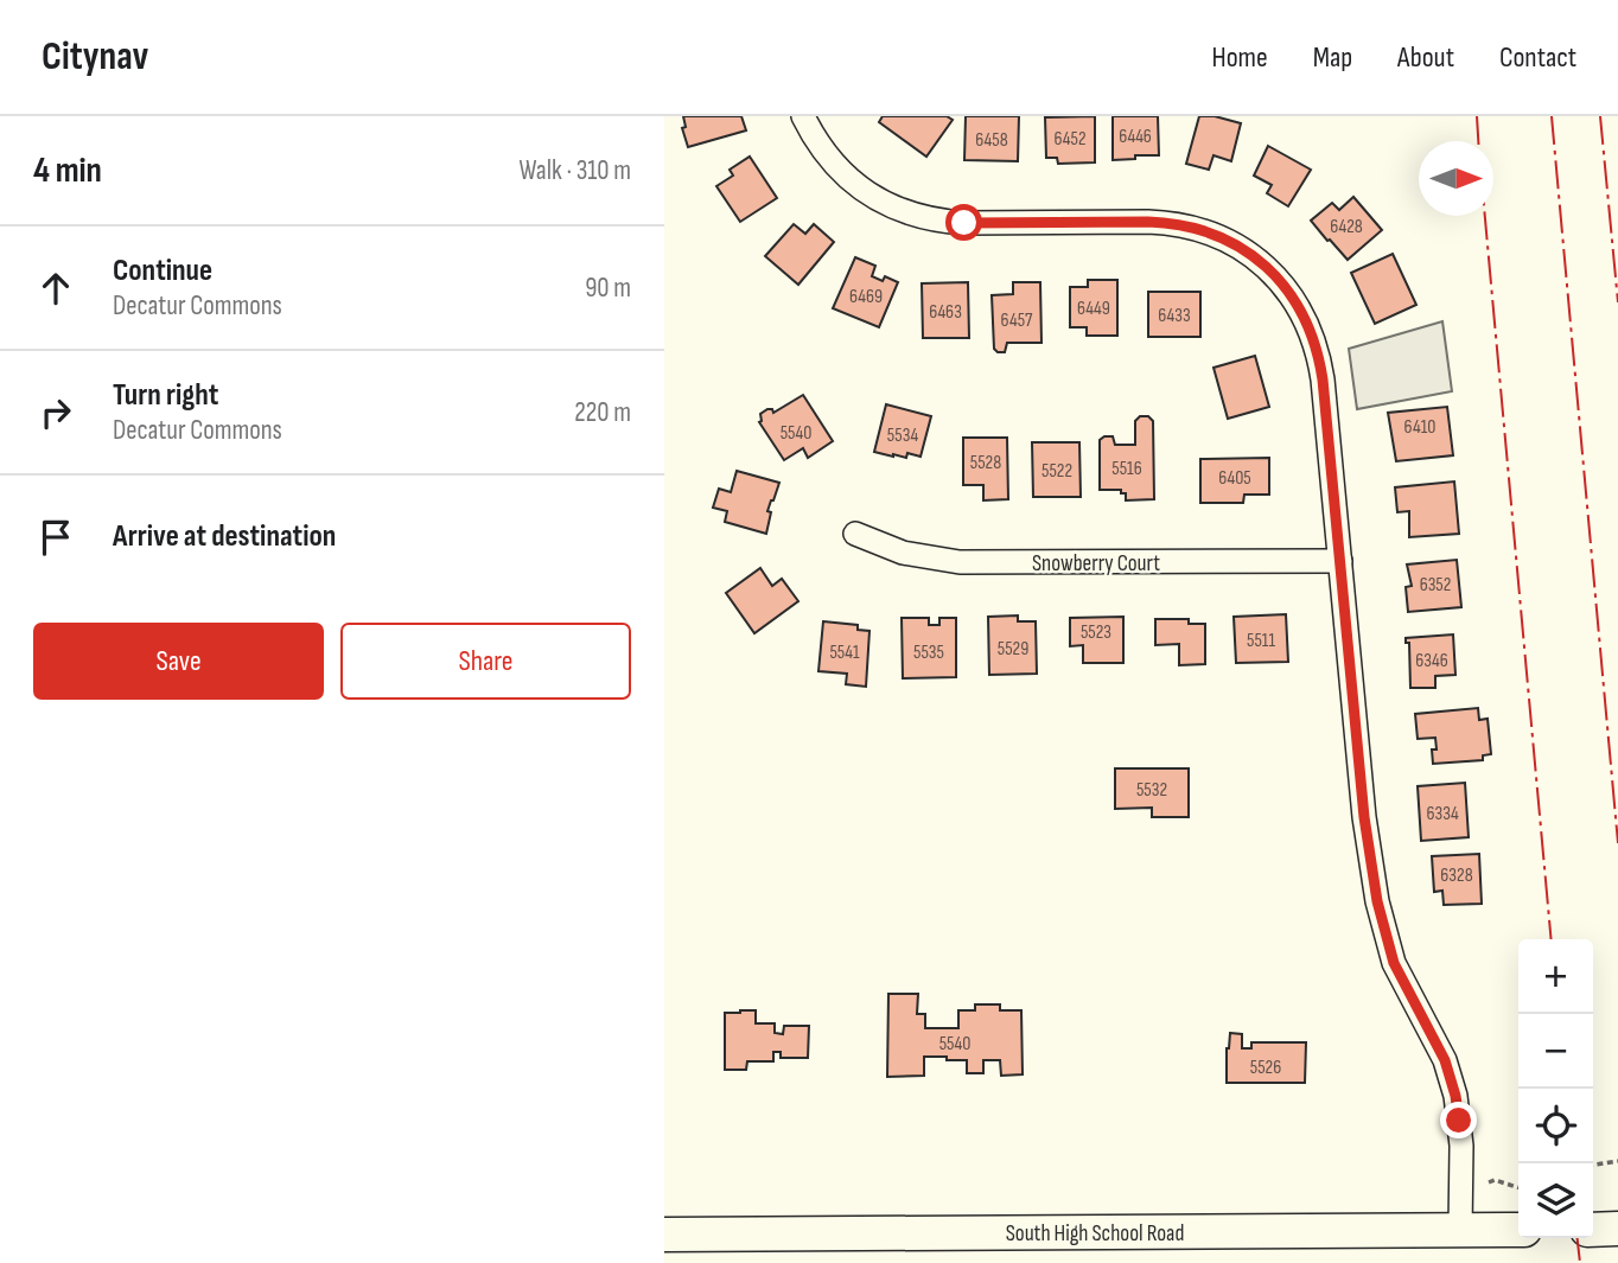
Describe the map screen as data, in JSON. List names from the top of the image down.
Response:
{
  "streets": {
    "main road": ["South High School Road"],
    "street": ["Snowberry Court"]
  },
  "house_numbers": [
    "6446",
    "6452",
    "6458",
    "6428",
    "6469",
    "6449",
    "6463",
    "6433",
    "6457",
    "6410",
    "5540",
    "5534",
    "5528",
    "5516",
    "5522",
    "6405",
    "6352",
    "5523",
    "5511",
    "5529",
    "5541",
    "5535",
    "6346",
    "5532",
    "6334",
    "6328",
    "5540",
    "5526"
  ],
  "north": "right",
  "page": {
    "header": "Citynav",
    "nav": [
      "Home",
      "Map",
      "About",
      "Contact"
    ],
    "heading": ["4 min", "Walk · 310 m"],
    "list": [
      ["Continue", "Decatur Commons", "90 m"],
      ["Turn right", "Decatur Commons", "220 m"],
      "Arrive at destination"
    ],
    "buttons": ["Save", "Share"],
    "map_buttons": ["+", "−"]
  }
}
